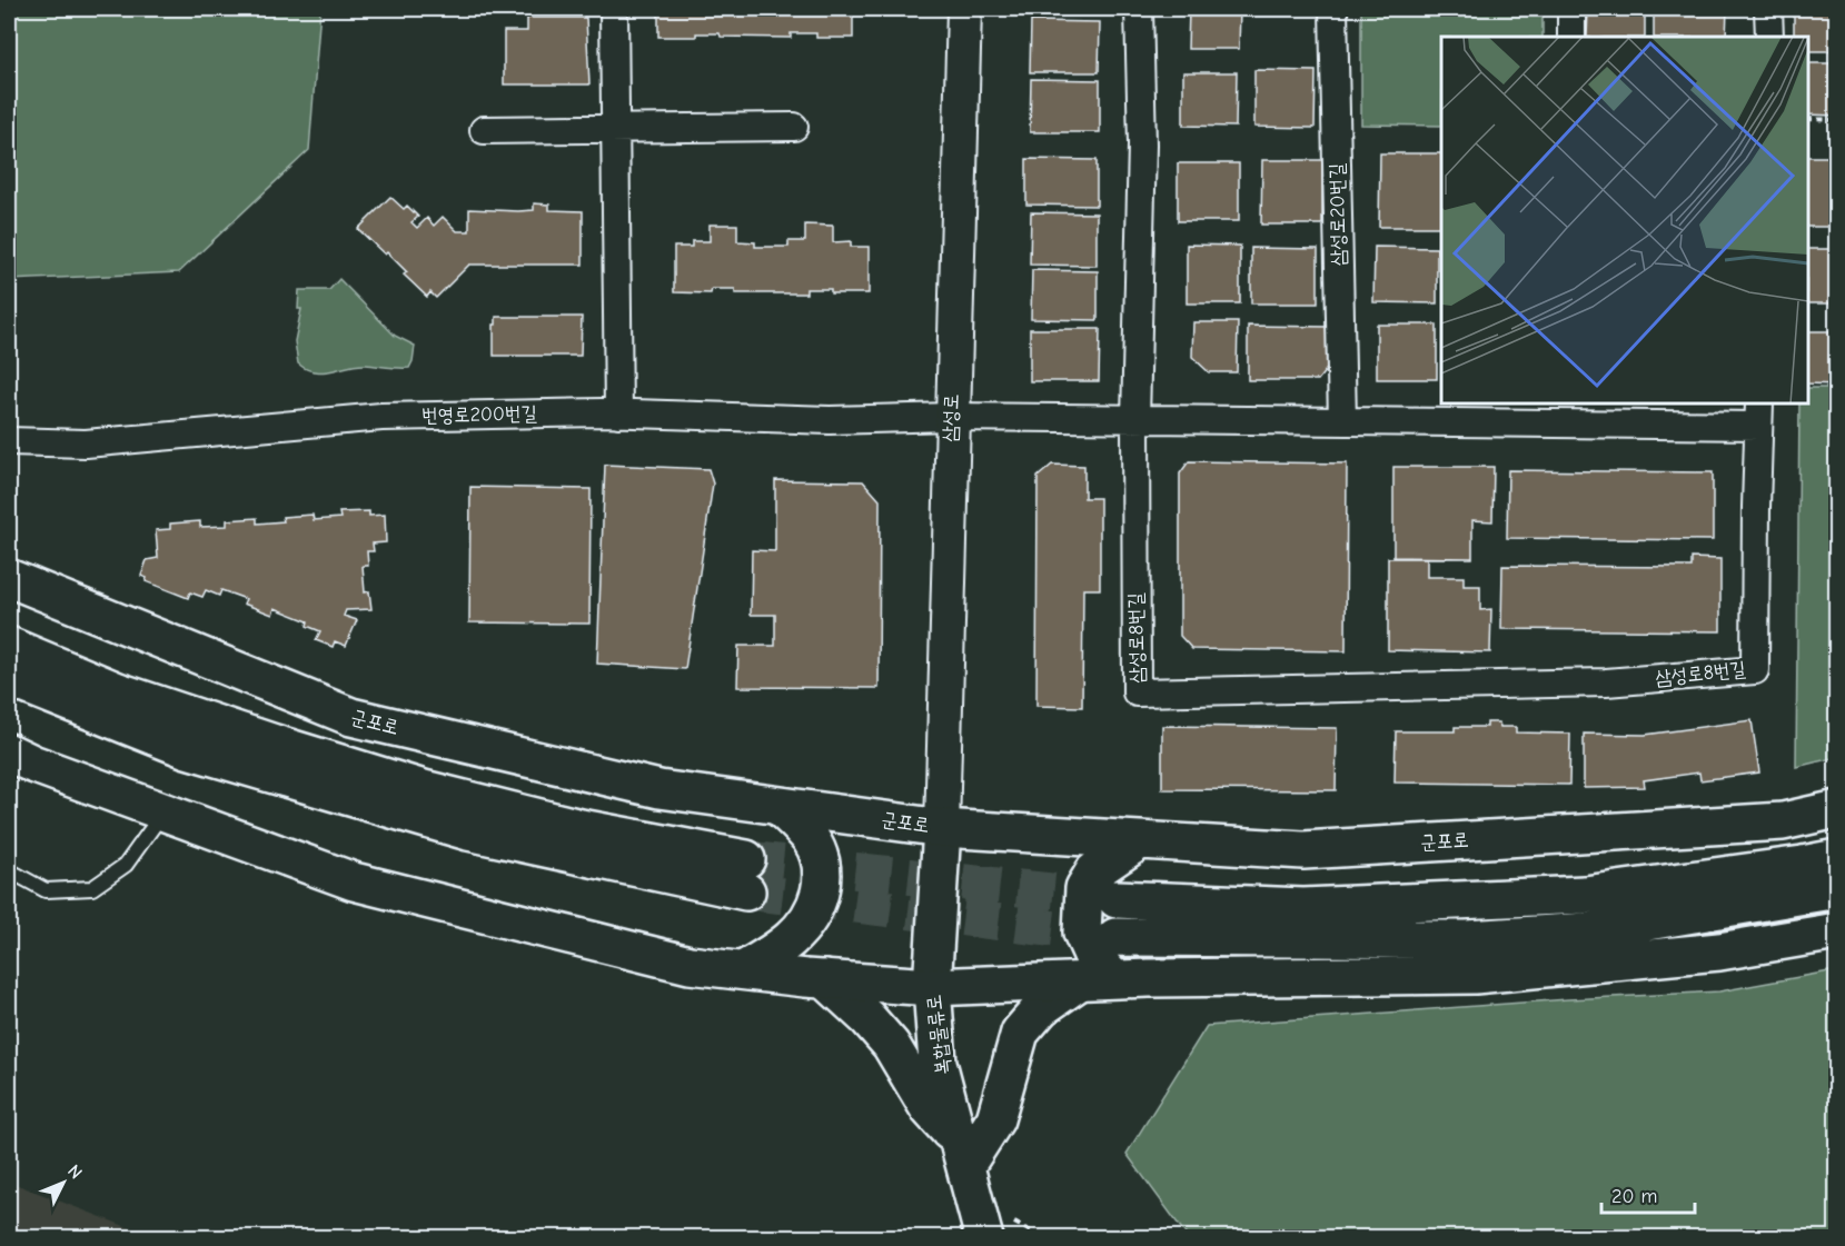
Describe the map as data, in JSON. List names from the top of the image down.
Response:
{
  "streets": {
    "main road": ["군포로", "복합물류로"],
    "street": [
      "삼성로20번길",
      "번영로200번길",
      "삼성로",
      "삼성로8번길"
    ]
  },
  "crossings": [
    ["삼성로20번길", "삼성로8번길"],
    ["번영로200번길", "삼성로"],
    ["번영로200번길", "삼성로8번길"],
    ["삼성로", "삼성로8번길"],
    ["삼성로", "군포로"],
    ["삼성로", "복합물류로"],
    ["군포로", "복합물류로"]
  ],
  "scale_bar": "20 m",
  "north": "top right"
}
